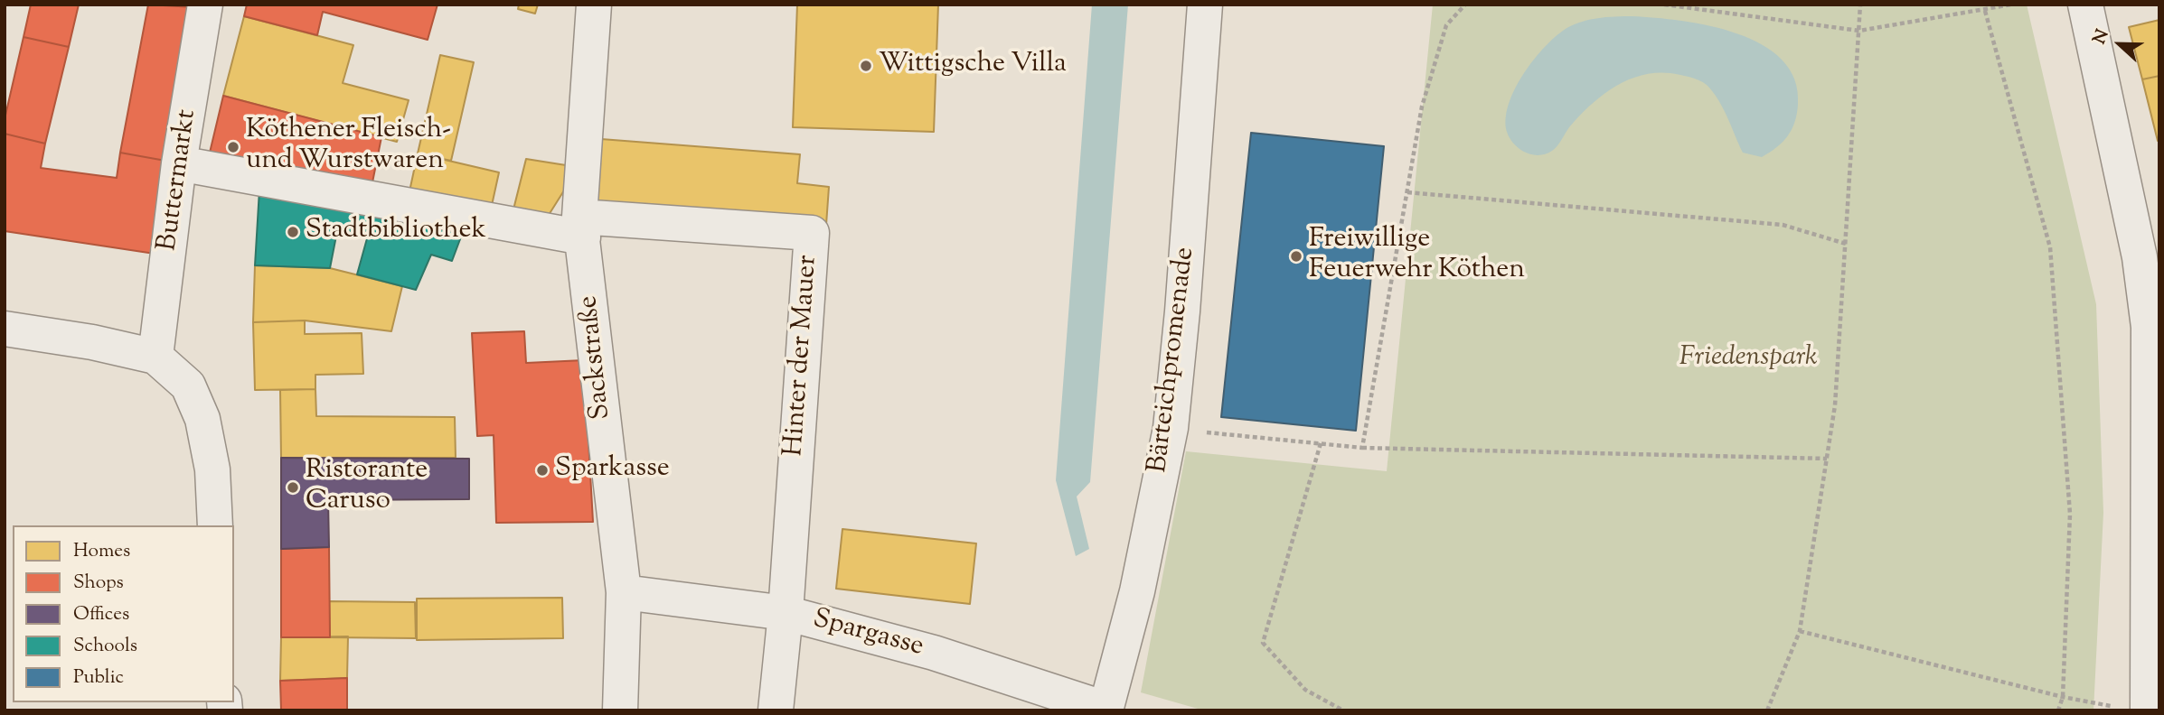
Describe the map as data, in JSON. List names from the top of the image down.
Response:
{
  "streets": {
    "street": [
      "Buttermarkt",
      "Hinter der Mauer",
      "Sackstraße",
      "Bärteichpromenade",
      "Spargasse"
    ]
  },
  "crossings": [
    ["Hinter der Mauer", "Sackstraße"],
    ["Hinter der Mauer", "Spargasse"],
    ["Sackstraße", "Spargasse"],
    ["Bärteichpromenade", "Spargasse"]
  ],
  "parks": ["Friedenspark"],
  "places": [
    "Wittigsche Villa",
    "Köthener Fleisch- und Wurstwaren",
    "Stadtbibliothek",
    "Freiwillige Feuerwehr Köthen",
    "Sparkasse",
    "Ristorante Caruso"
  ],
  "legend": [
    "Homes",
    "Shops",
    "Offices",
    "Schools",
    "Public"
  ],
  "north": "left"
}
